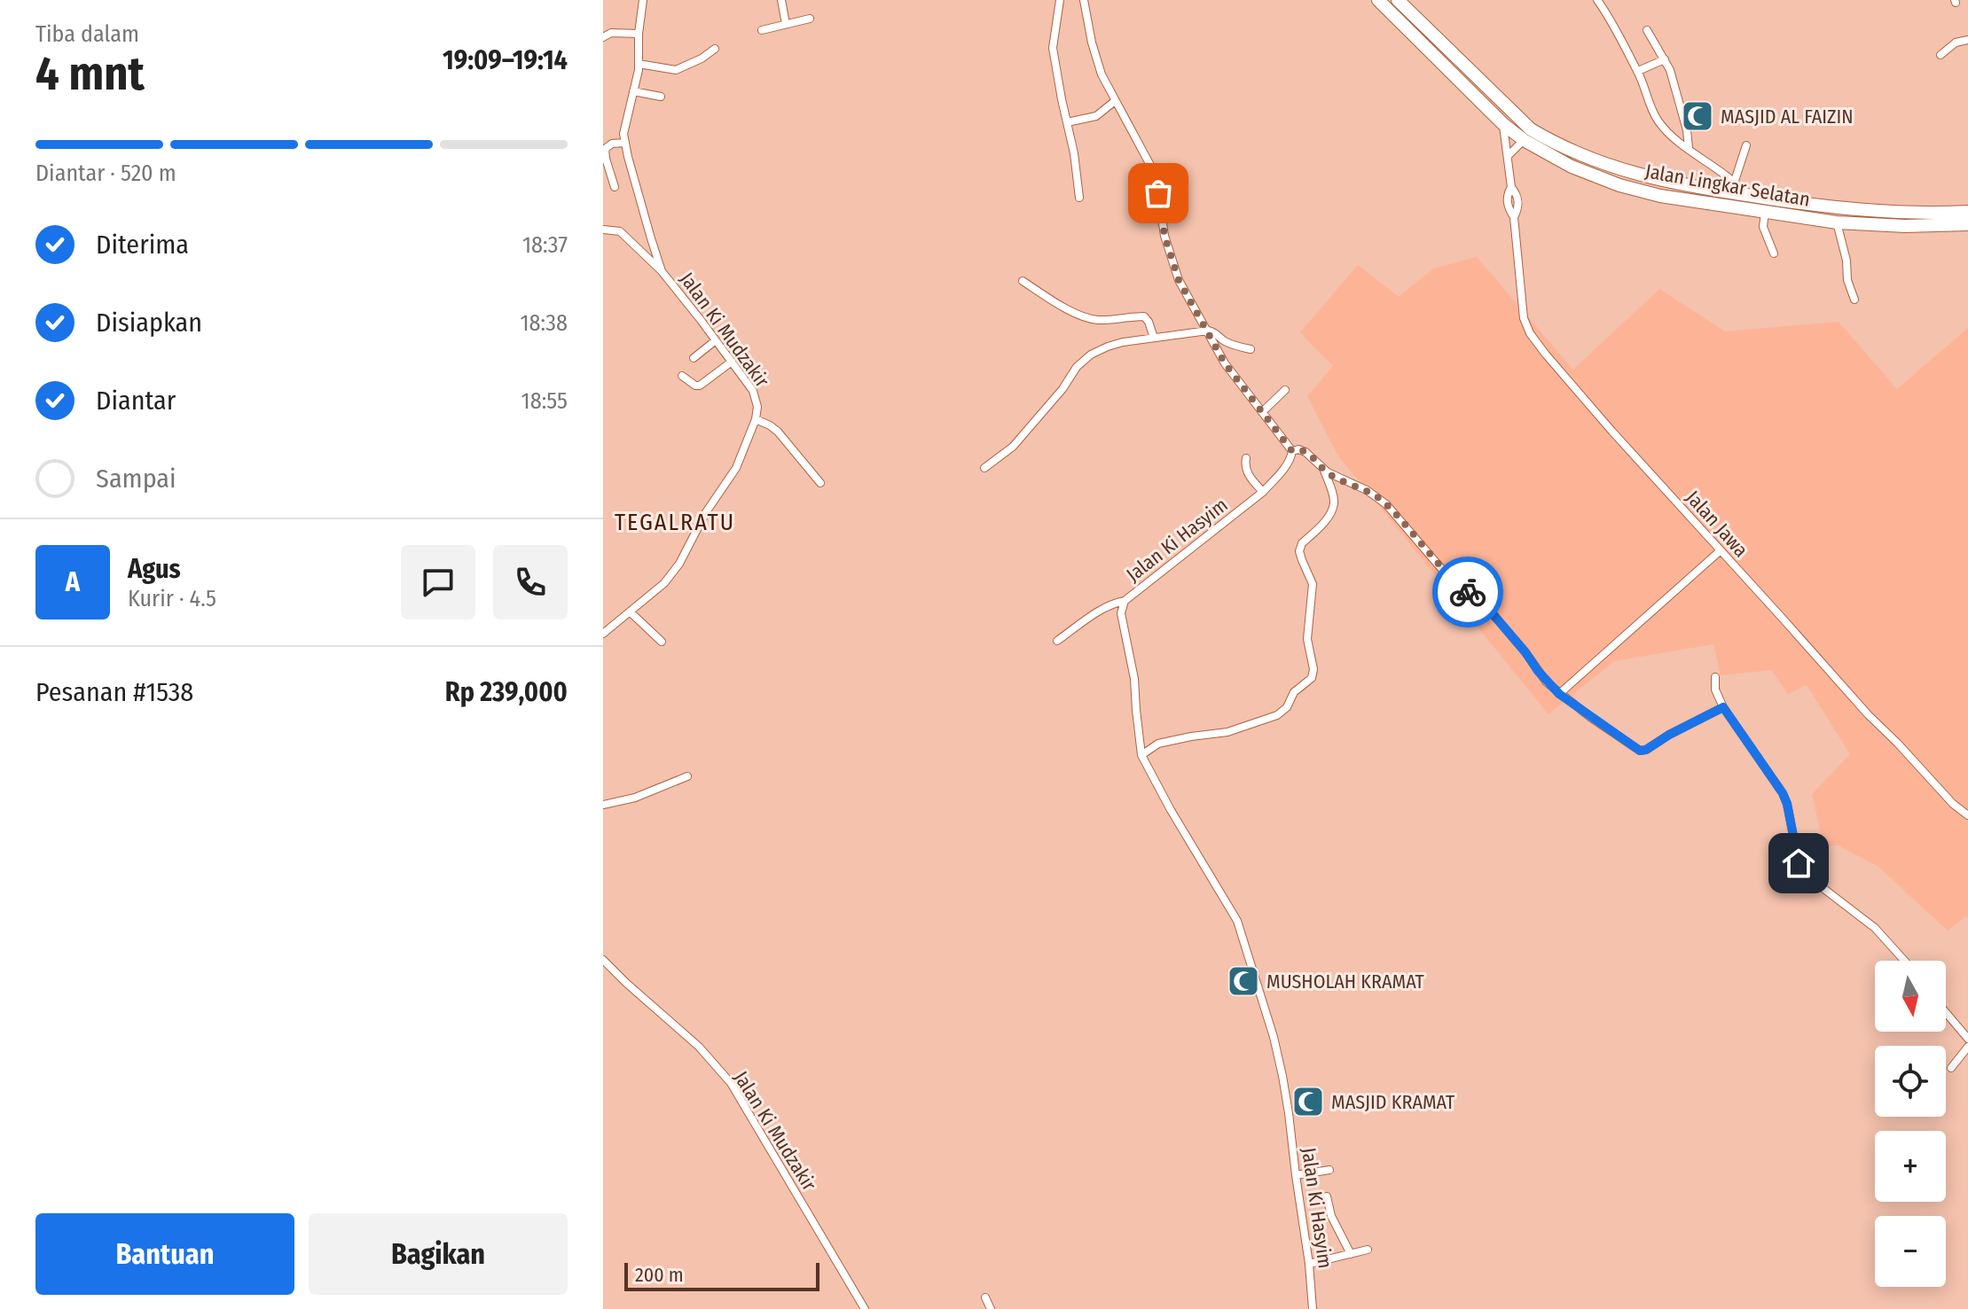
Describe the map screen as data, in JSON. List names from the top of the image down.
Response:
{
  "streets": {
    "highway": ["Jalan Lingkar Selatan"],
    "street": ["Jalan Ki Mudzakir", "Jalan Jawa", "Jalan Ki Hasyim"]
  },
  "crossings": [
    ["Jalan Lingkar Selatan", "Jalan Jawa"]
  ],
  "districts": ["TEGALRATU"],
  "places": {
    "mosque": ["MASJID AL FAIZIN", "MUSHOLAH KRAMAT", "MASJID KRAMAT"]
  },
  "scale_bar": "200 m",
  "north": "bottom",
  "page": {
    "heading": ["4 mnt", "Tiba dalam", "19:09–19:14"],
    "panel": [
      "Agus",
      "Kurir · 4.5",
      "Pesanan #1538",
      "Rp 239,000"
    ],
    "bar": "Diantar · 520 m",
    "list": [
      ["Diterima", "18:37"],
      ["Disiapkan", "18:38"],
      ["Diantar", "18:55"],
      "Sampai"
    ],
    "round": "A",
    "map_buttons": ["+", "−"],
    "buttons": ["Bantuan", "Bagikan"],
    "scale": "200 m"
  }
}
